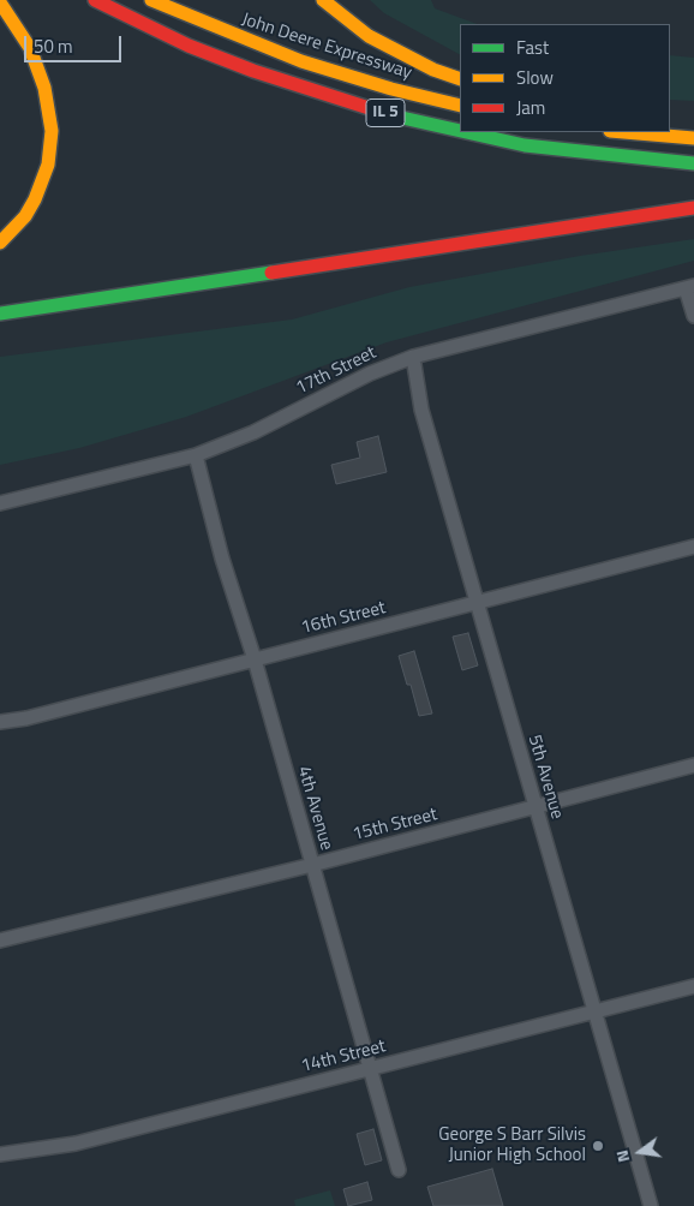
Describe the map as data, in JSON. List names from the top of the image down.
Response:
{
  "streets": {
    "highway": ["John Deere Expressway", "IL 5"],
    "street": [
      "17th Street",
      "16th Street",
      "5th Avenue",
      "4th Avenue",
      "15th Street",
      "14th Street"
    ]
  },
  "crossings": [
    ["17th Street", "5th Avenue"],
    ["17th Street", "4th Avenue"],
    ["16th Street", "5th Avenue"],
    ["16th Street", "4th Avenue"],
    ["5th Avenue", "15th Street"],
    ["5th Avenue", "14th Street"],
    ["4th Avenue", "15th Street"],
    ["4th Avenue", "14th Street"]
  ],
  "places": ["George S Barr Silvis Junior High School"],
  "legend": ["Fast", "Slow", "Jam"],
  "scale_bar": "50 m",
  "north": "left"
}
